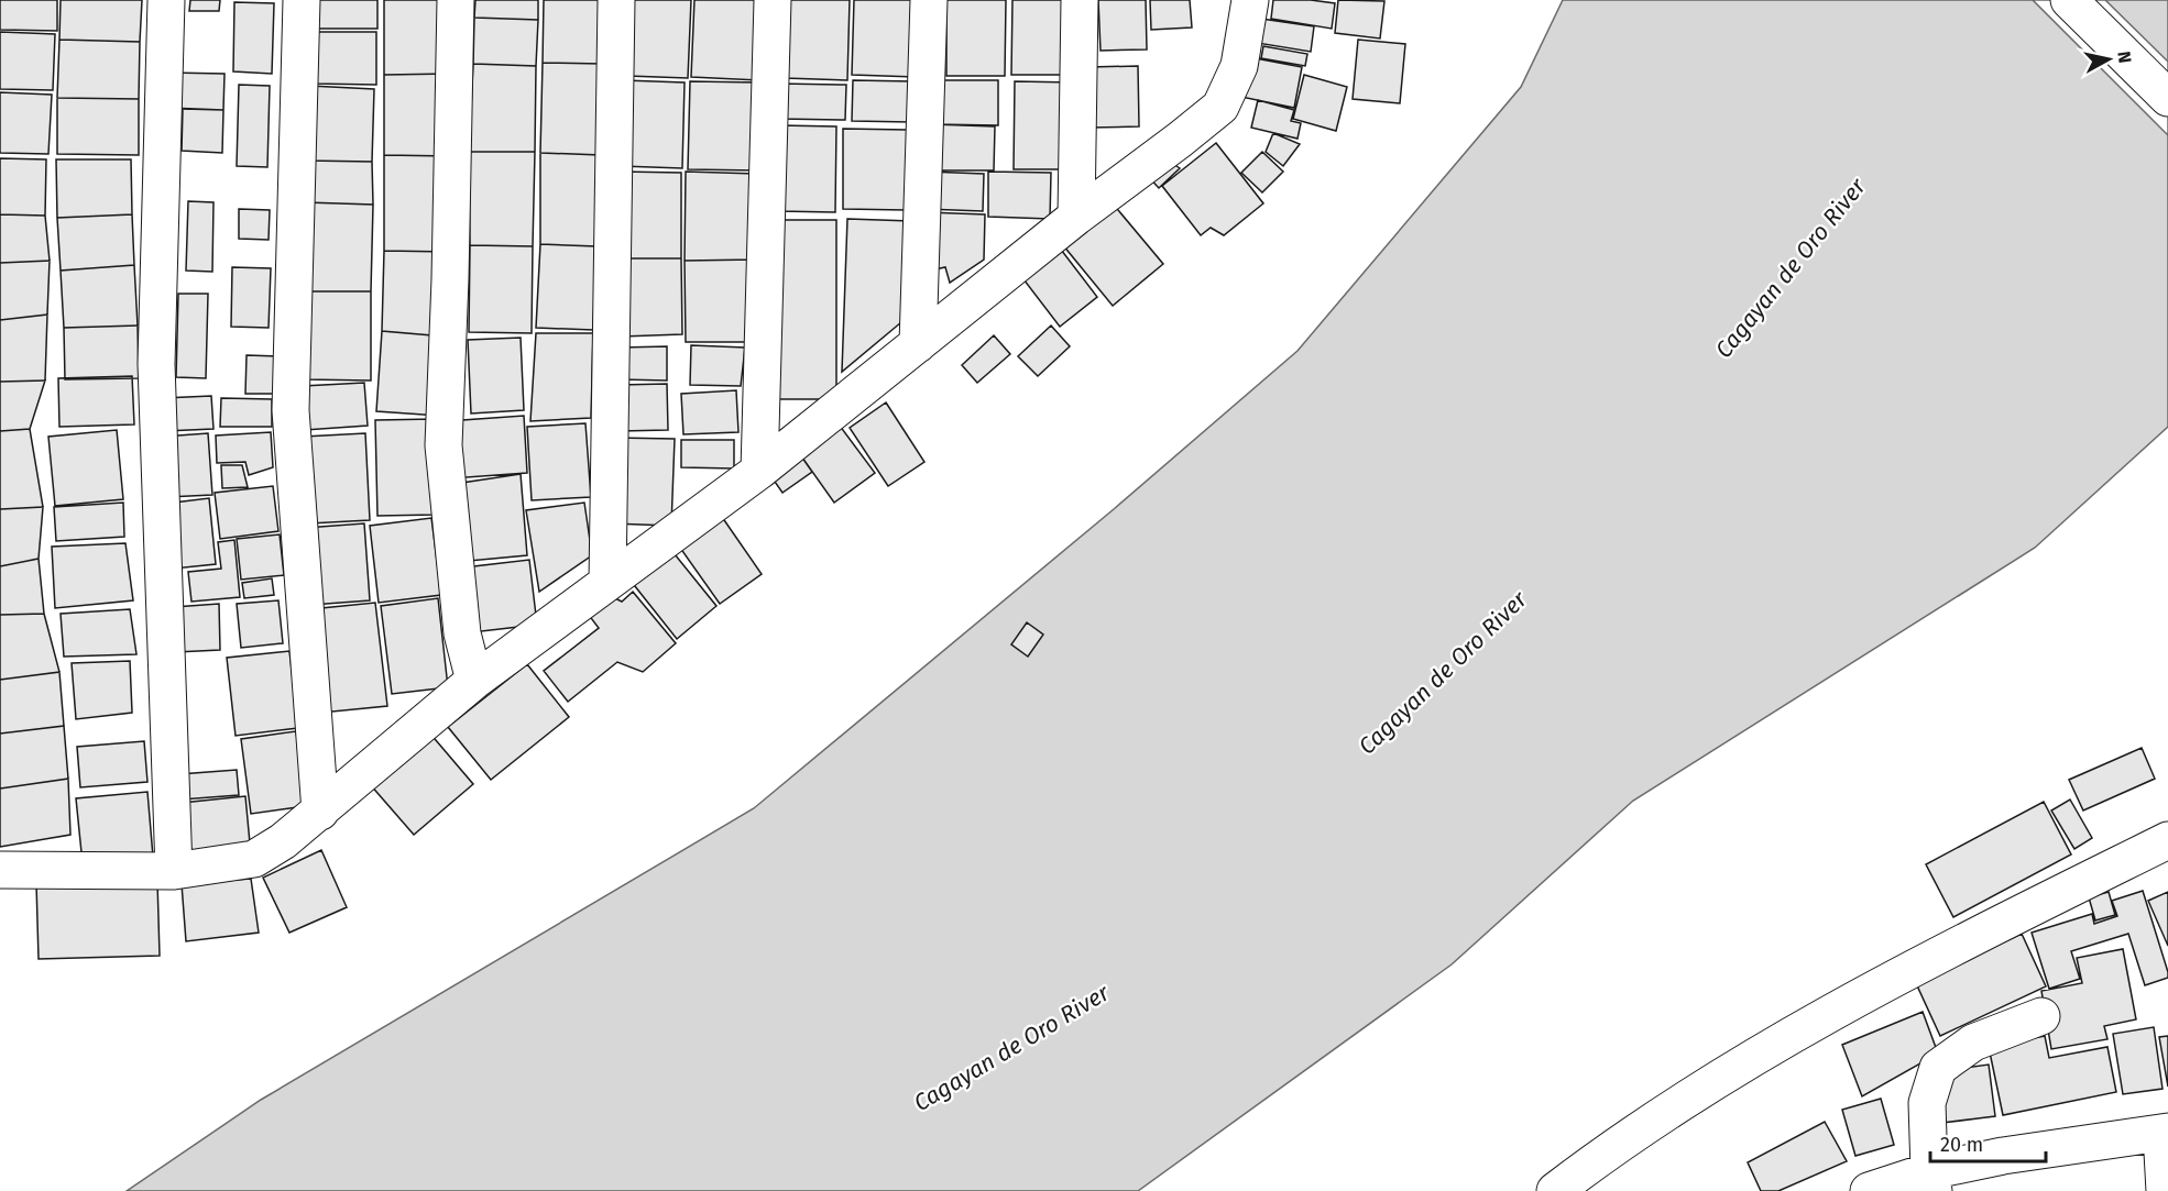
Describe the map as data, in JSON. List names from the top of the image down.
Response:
{
  "water": ["Cagayan de Oro River"],
  "scale_bar": "20 m",
  "north": "right"
}
